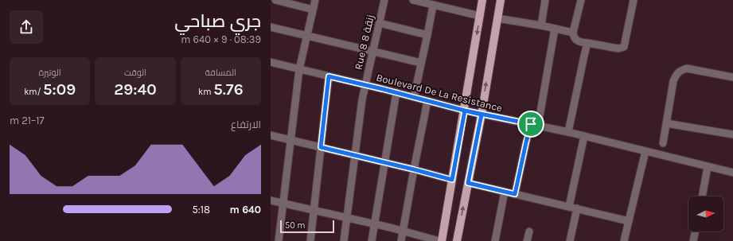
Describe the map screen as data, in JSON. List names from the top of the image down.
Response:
{
  "streets": {
    "street": ["Rue 8 8 زنقة", "Boulevard De La Resistance"]
  },
  "crossings": [
    ["Rue 8 8 زنقة", "Boulevard De La Resistance"]
  ],
  "scale_bar": "50 m",
  "north": "right",
  "page": {
    "heading": ["جري صباحي", "08:39 · 9 × 640 m"],
    "stats": [
      ["المسافة", "5.76 km"],
      ["الوقت", "29:40"],
      ["الوتيرة", "5:09 /km"]
    ],
    "chart": ["الارتفاع", "17–21 m"],
    "list": [
      {
        "name": "640 m",
        "note": "5:18"
      }
    ],
    "scale": "50 m"
  }
}
